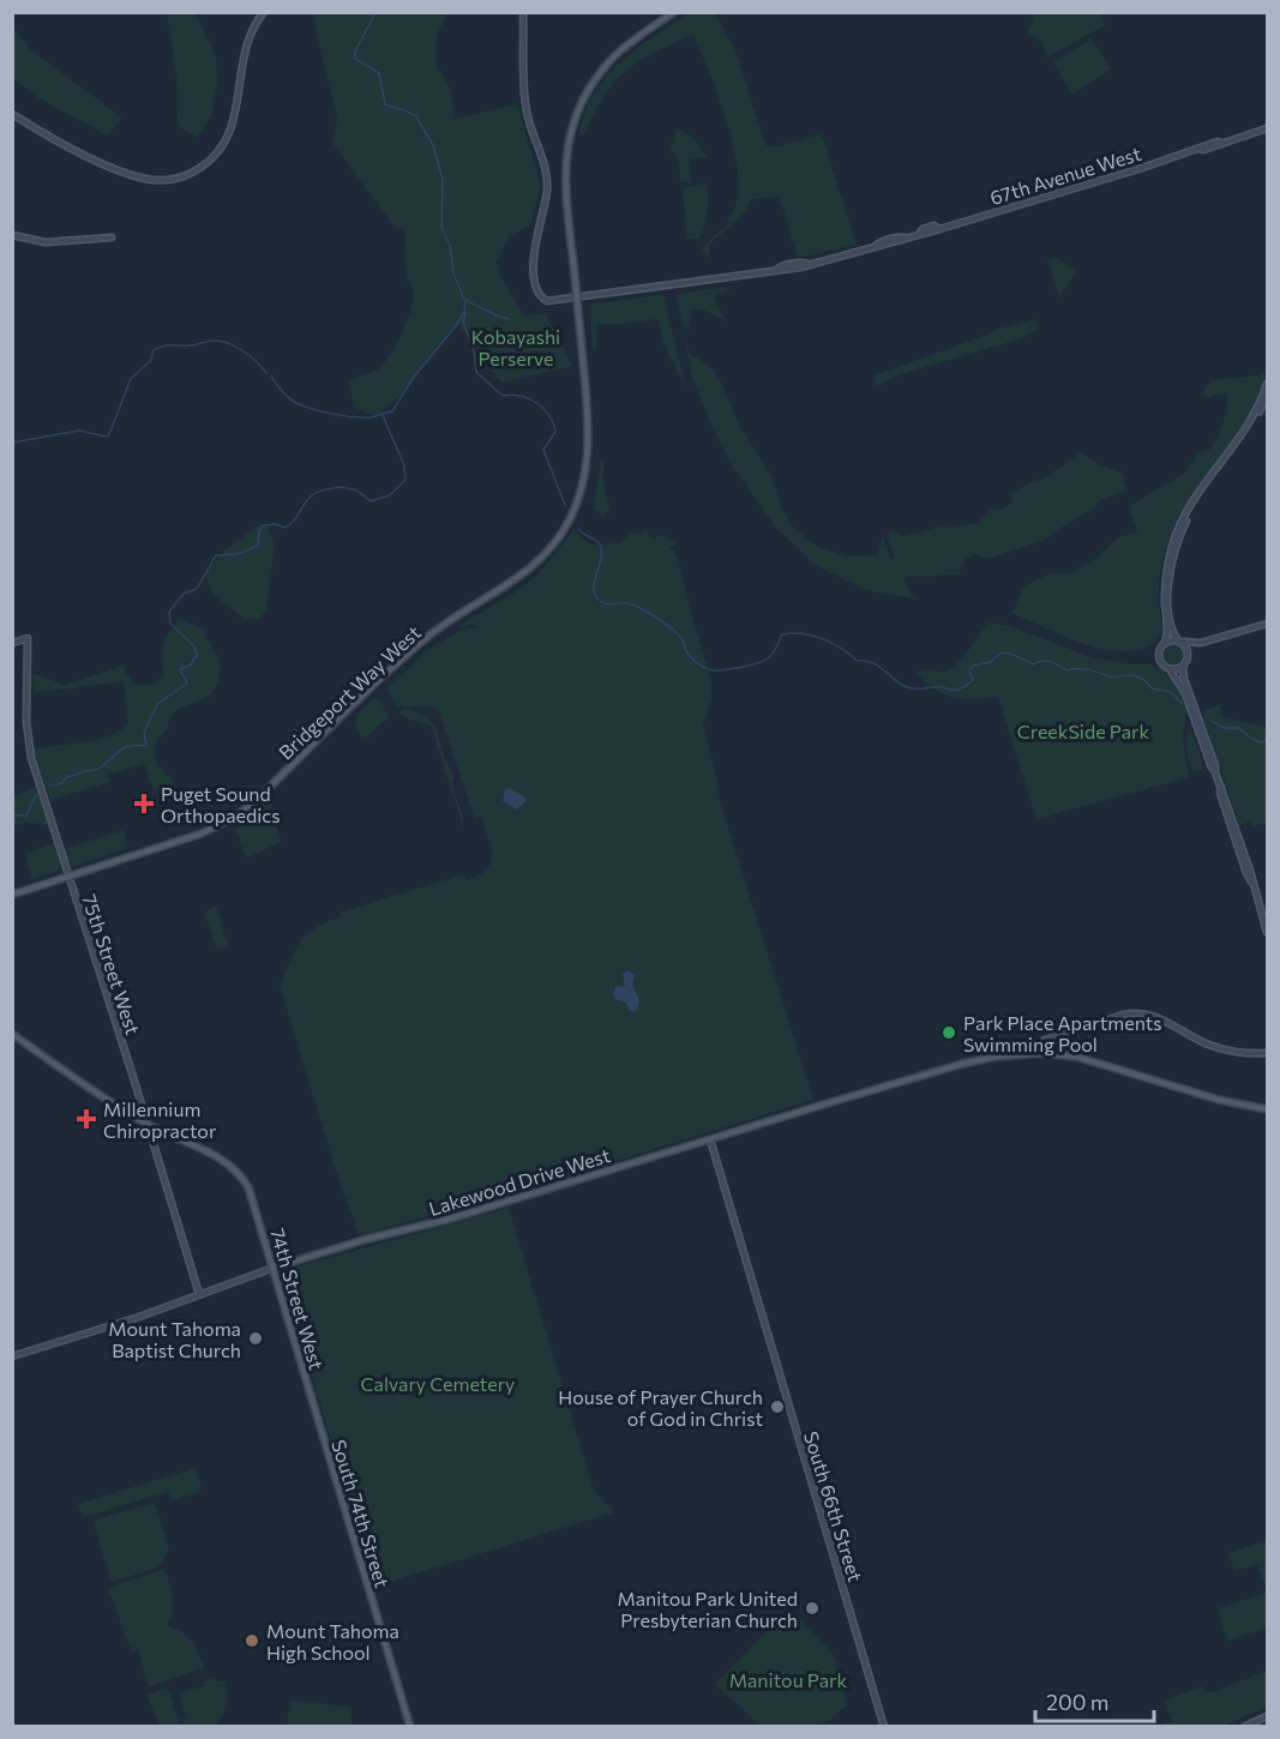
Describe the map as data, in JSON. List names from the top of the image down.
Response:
{
  "streets": {
    "main road": [
      "Bridgeport Way West",
      "Lakewood Drive West",
      "74th Street West",
      "South 74th Street"
    ],
    "street": ["67th Avenue West", "75th Street West", "South 66th Street"]
  },
  "crossings": [
    ["67th Avenue West", "Bridgeport Way West"],
    ["Bridgeport Way West", "75th Street West"],
    ["75th Street West", "Lakewood Drive West"],
    ["75th Street West", "74th Street West"],
    ["Lakewood Drive West", "74th Street West"],
    ["Lakewood Drive West", "South 66th Street"],
    ["74th Street West", "South 74th Street"]
  ],
  "parks": [
    "Kobayashi Perserve",
    "CreekSide Park",
    "Calvary Cemetery",
    "Manitou Park"
  ],
  "places": {
    "health": ["Puget Sound Orthopaedics", "Millennium Chiropractor"],
    "other": [
      "Park Place Apartments Swimming Pool",
      "Mount Tahoma Baptist Church",
      "House of Prayer Church of God in Christ",
      "Manitou Park United Presbyterian Church",
      "Mount Tahoma High School"
    ]
  },
  "scale_bar": "200 m"
}
